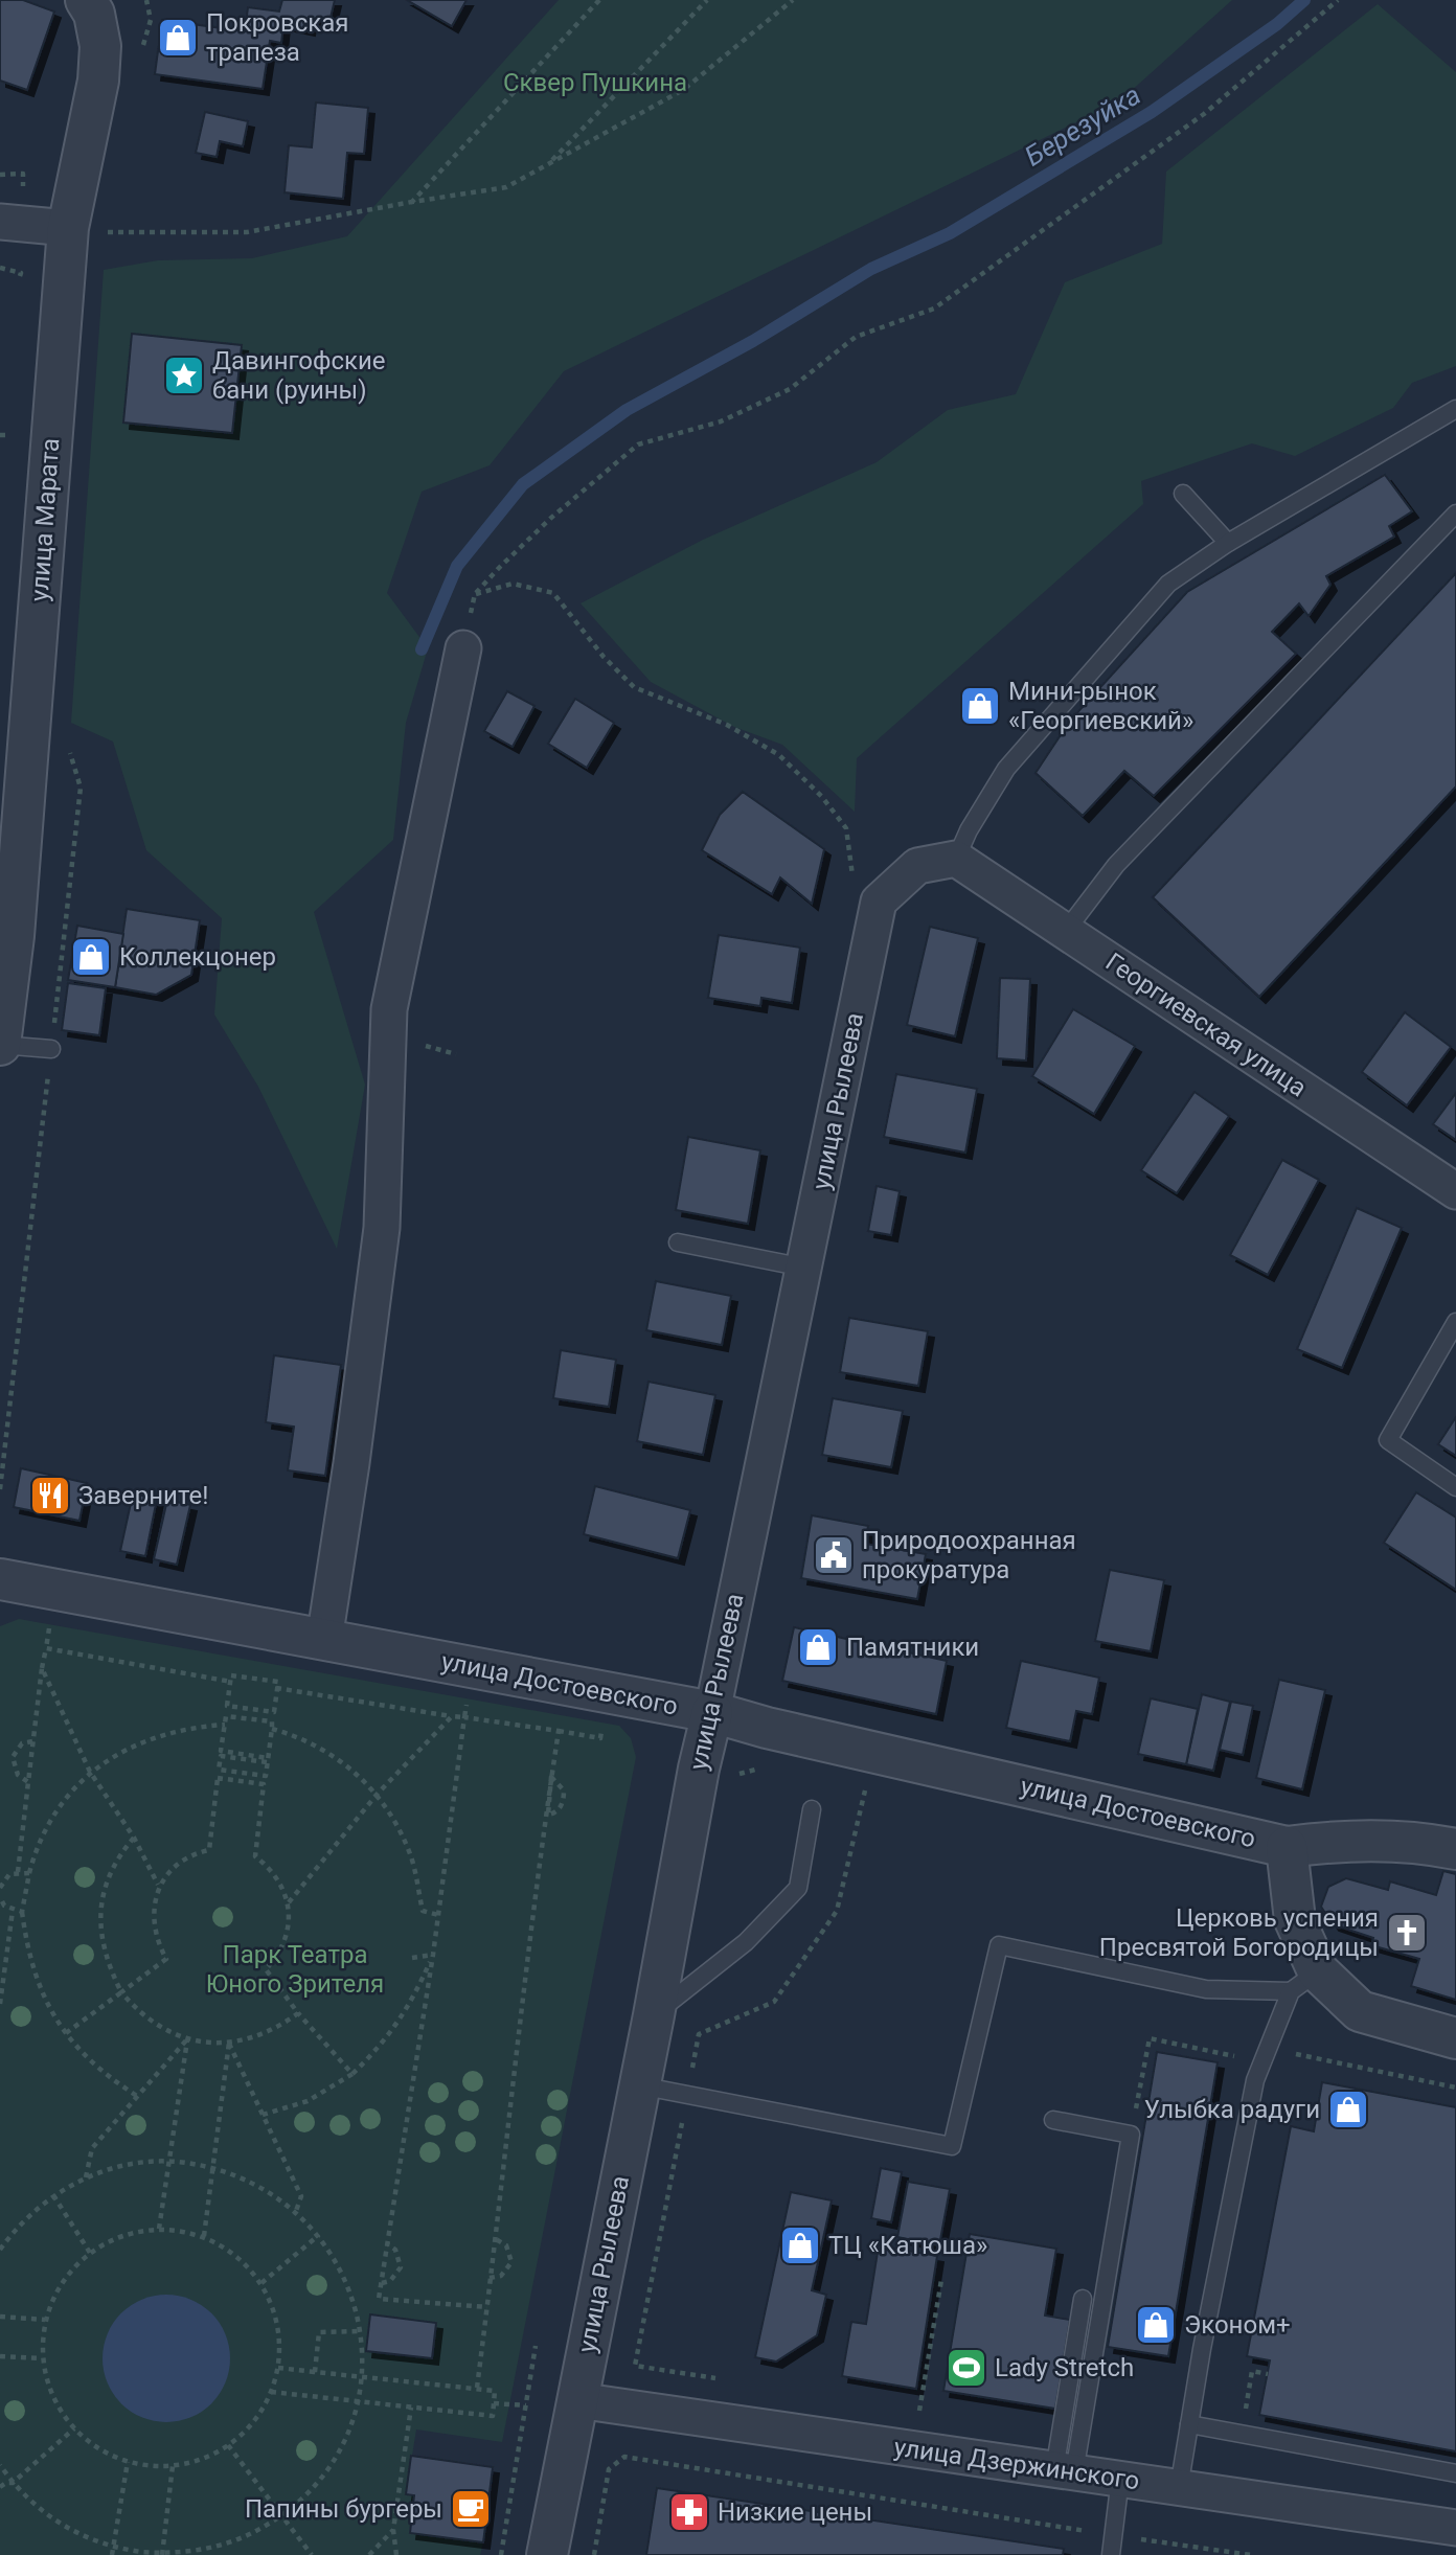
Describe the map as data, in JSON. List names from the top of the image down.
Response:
{
  "streets": {
    "street": [
      "улица Марата",
      "Георгиевская улица",
      "улица Рылеева",
      "улица Достоевского",
      "улица Дзержинского"
    ]
  },
  "crossings": [
    ["Георгиевская улица", "улица Рылеева"],
    ["улица Рылеева", "улица Достоевского"],
    ["улица Рылеева", "улица Дзержинского"]
  ],
  "water": ["Березуйка"],
  "parks": ["Сквер Пушкина", "Парк Театра Юного Зрителя"],
  "places": {
    "shop": [
      "Покровская трапеза",
      "Мини-рынок «Георгиевский»",
      "Коллекцонер",
      "Памятники",
      "Улыбка радуги",
      "ТЦ «Катюша»",
      "Эконом+"
    ],
    "place": ["Давингофские бани (руины)"],
    "restaurant": ["Заверните!"],
    "public building": ["Природоохранная прокуратура"],
    "church": ["Церковь успения Пресвятой Богородицы"],
    "sports": ["Lady Stretch"],
    "cafe": ["Папины бургеры"],
    "pharmacy": ["Низкие цены"]
  }
}
